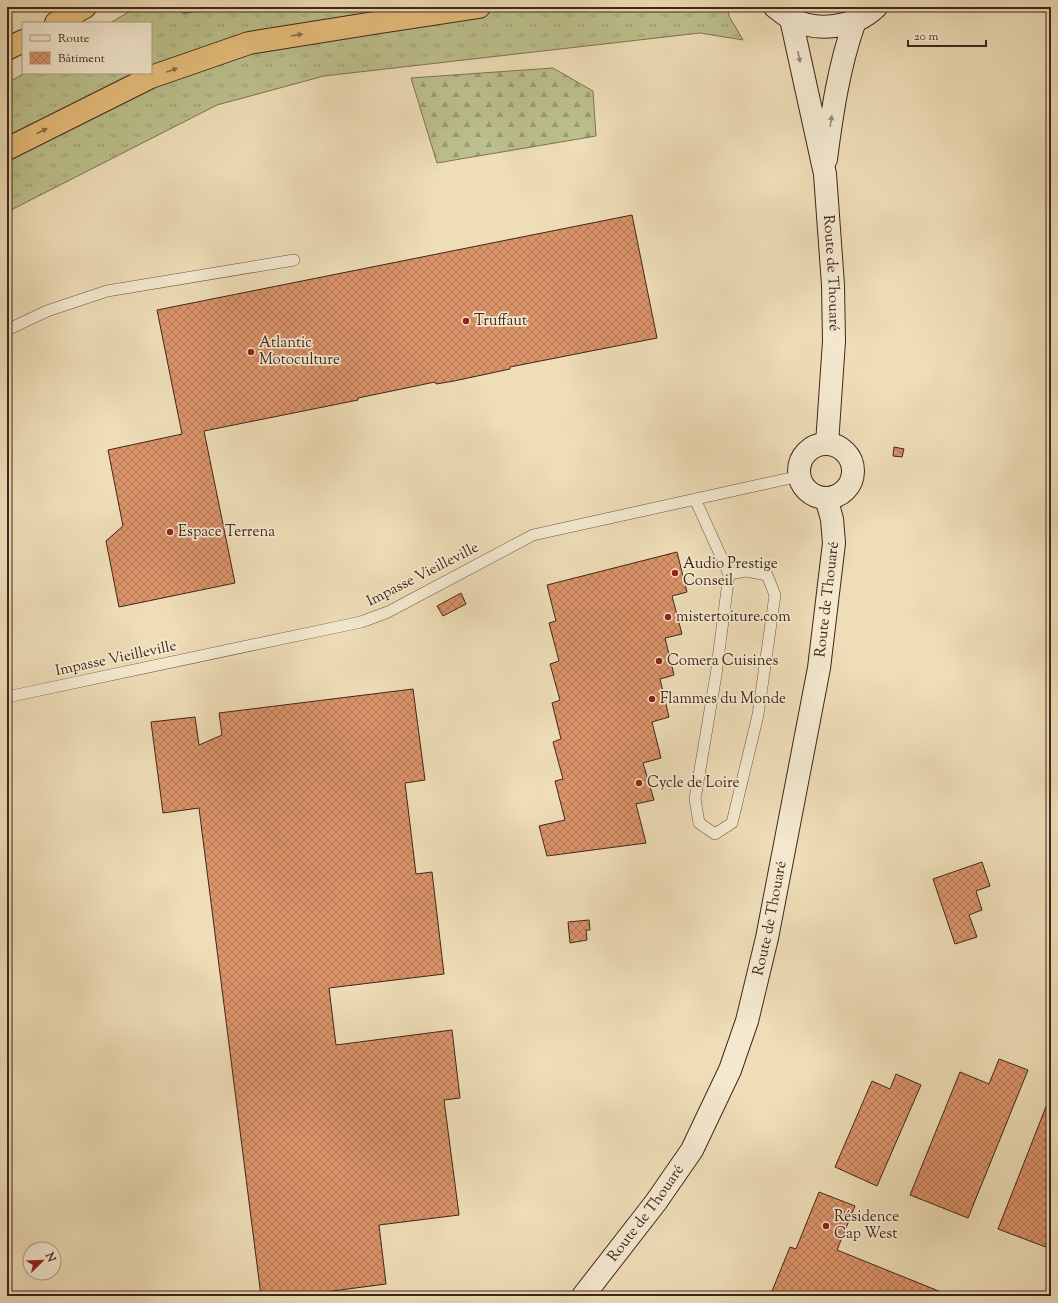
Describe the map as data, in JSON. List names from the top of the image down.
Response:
{
  "streets": {
    "main road": ["Route de Thouaré"],
    "lane": ["Impasse Vieilleville"]
  },
  "crossings": [
    ["Route de Thouaré", "Impasse Vieilleville"]
  ],
  "places": [
    "Truffaut",
    "Atlantic Motoculture",
    "Espace Terrena",
    "Audio Prestige Conseil",
    "mistertoiture.com",
    "Comera Cuisines",
    "Flammes du Monde",
    "Cycle de Loire",
    "Résidence Cap West"
  ],
  "legend": ["Route", "Bâtiment"],
  "scale_bar": "20 m",
  "north": "top right"
}
